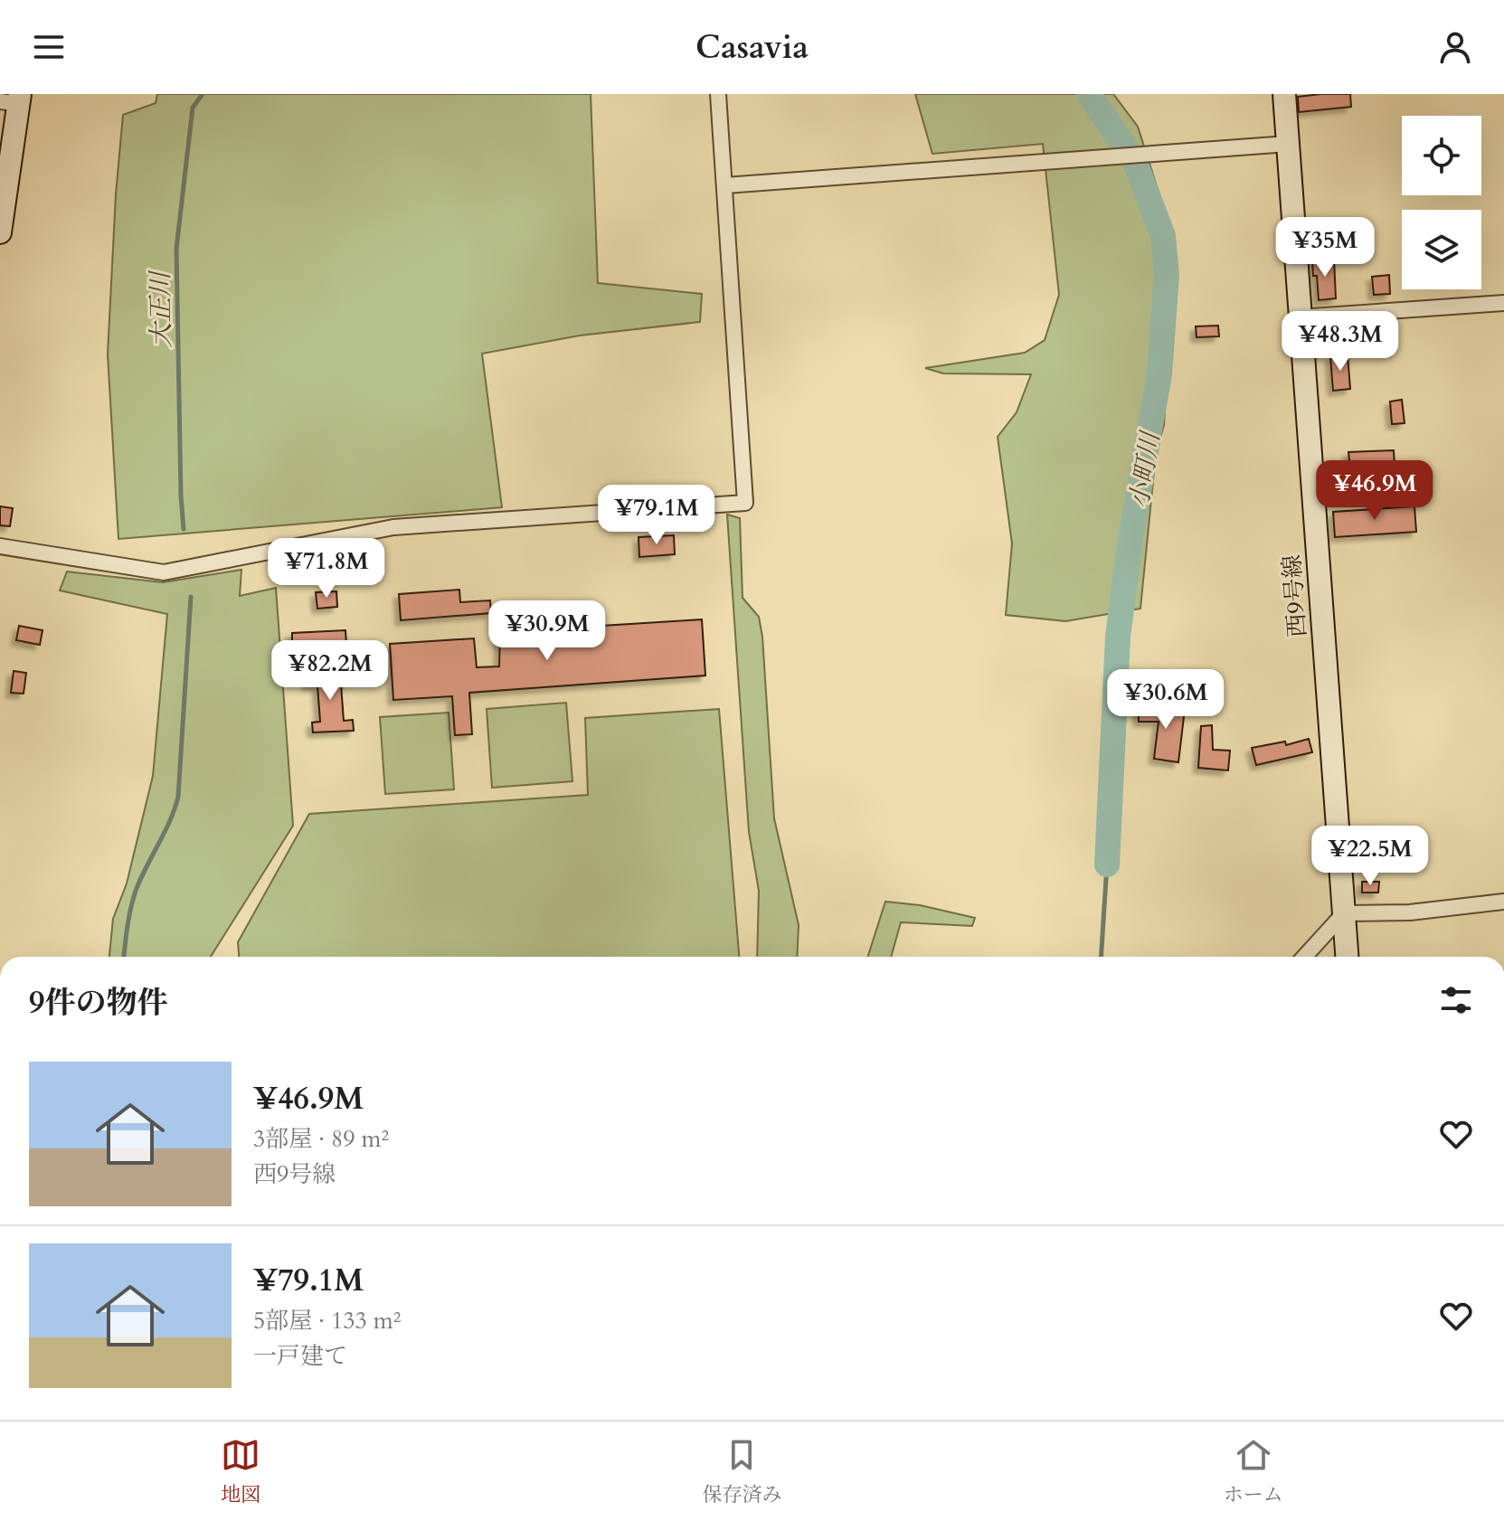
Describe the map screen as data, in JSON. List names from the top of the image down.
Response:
{
  "streets": {
    "street": ["西9号線"]
  },
  "water": ["大正川", "小町川"],
  "page": {
    "header": "Casavia",
    "price": [
      "¥35M",
      "¥48.3M",
      "¥46.9M",
      "¥79.1M",
      "¥71.8M",
      "¥30.9M",
      "¥82.2M",
      "¥30.6M",
      "¥22.5M"
    ],
    "heading": "9件の物件",
    "list": [
      {
        "name": "¥46.9M",
        "note": "3部屋 · 89 m² · 西9号線"
      },
      {
        "name": "¥79.1M",
        "note": "5部屋 · 133 m² · 一戸建て"
      }
    ],
    "tabs": ["地図", "保存済み", "ホーム"]
  }
}
